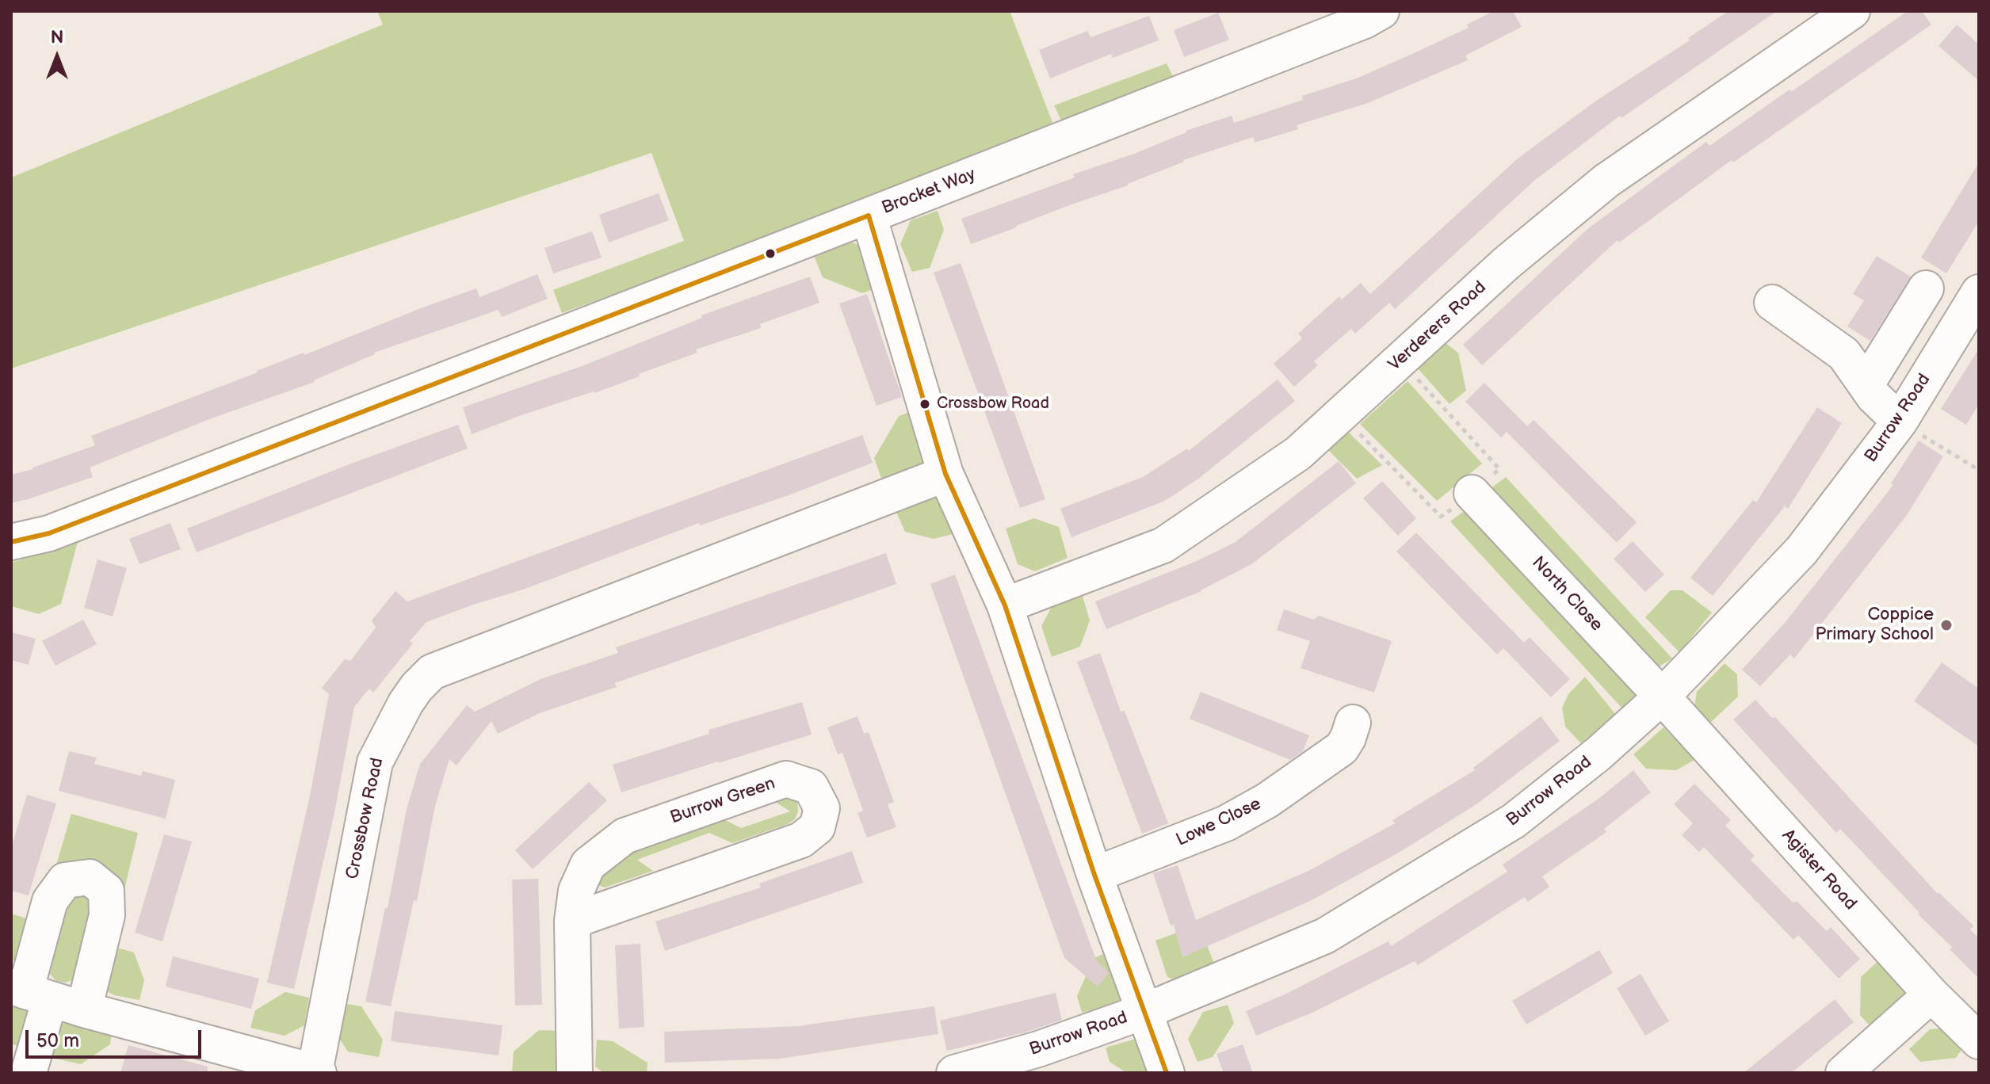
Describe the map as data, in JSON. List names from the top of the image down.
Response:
{
  "streets": {
    "street": [
      "Brocket Way",
      "Verderers Road",
      "Burrow Road",
      "North Close",
      "Burrow Green",
      "Crossbow Road",
      "Lowe Close",
      "Agister Road"
    ]
  },
  "crossings": [
    ["Burrow Road", "North Close"],
    ["Burrow Road", "Agister Road"],
    ["North Close", "Agister Road"]
  ],
  "places": ["Crossbow Road", "Coppice Primary School"],
  "scale_bar": "50 m",
  "north": "top"
}
